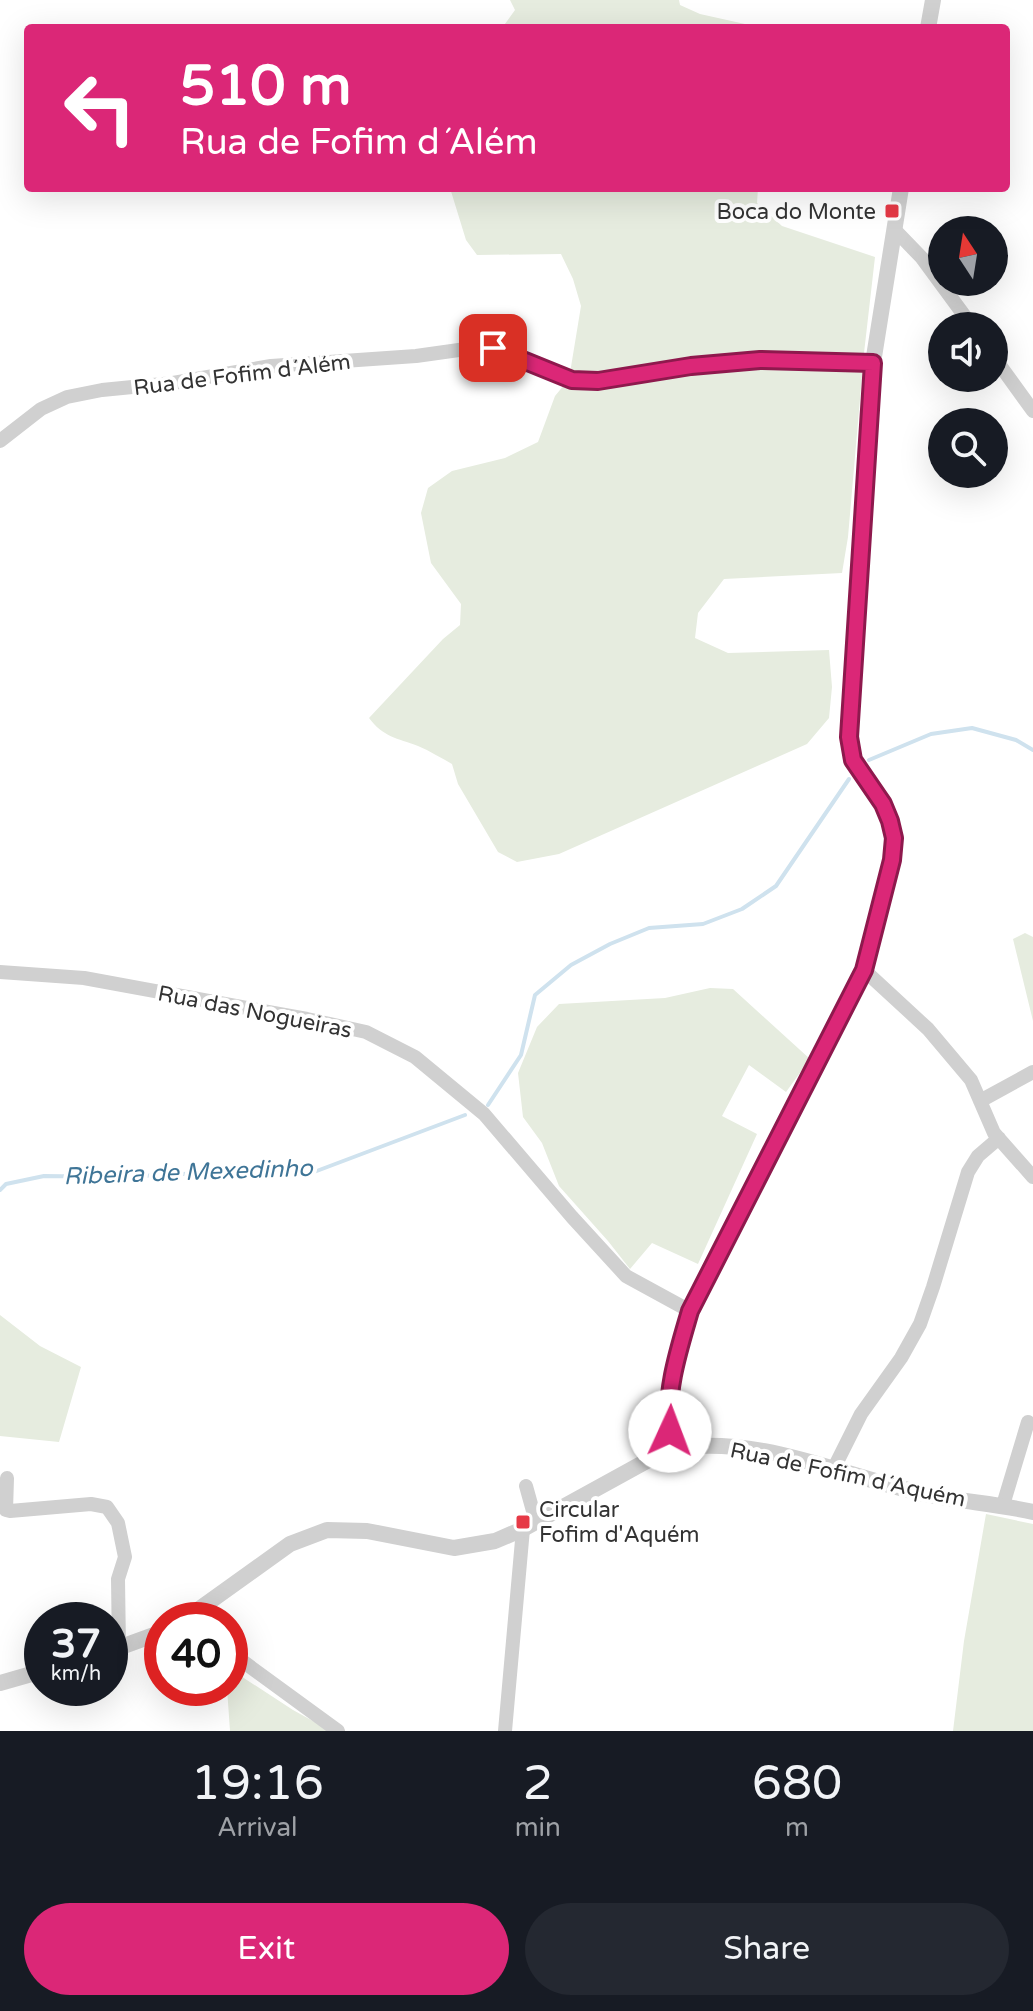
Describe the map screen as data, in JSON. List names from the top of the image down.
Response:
{
  "streets": {
    "street": ["Rua de Fofim d´Além", "Rua das Nogueiras", "Rua de Fofim d´Aquém"]
  },
  "water": ["Ribeira de Mexedinho"],
  "places": {
    "transit": ["Boca do Monte", "Circular Fofim d'Aquém"]
  },
  "north": "top",
  "page": {
    "turn": ["510 m", "Rua de Fofim d´Além"],
    "speed": "37 km/h",
    "limit": "40",
    "eta": [
      "19:16",
      "Arrival",
      "2",
      "min",
      "680",
      "m"
    ],
    "buttons": ["Exit", "Share"]
  }
}
